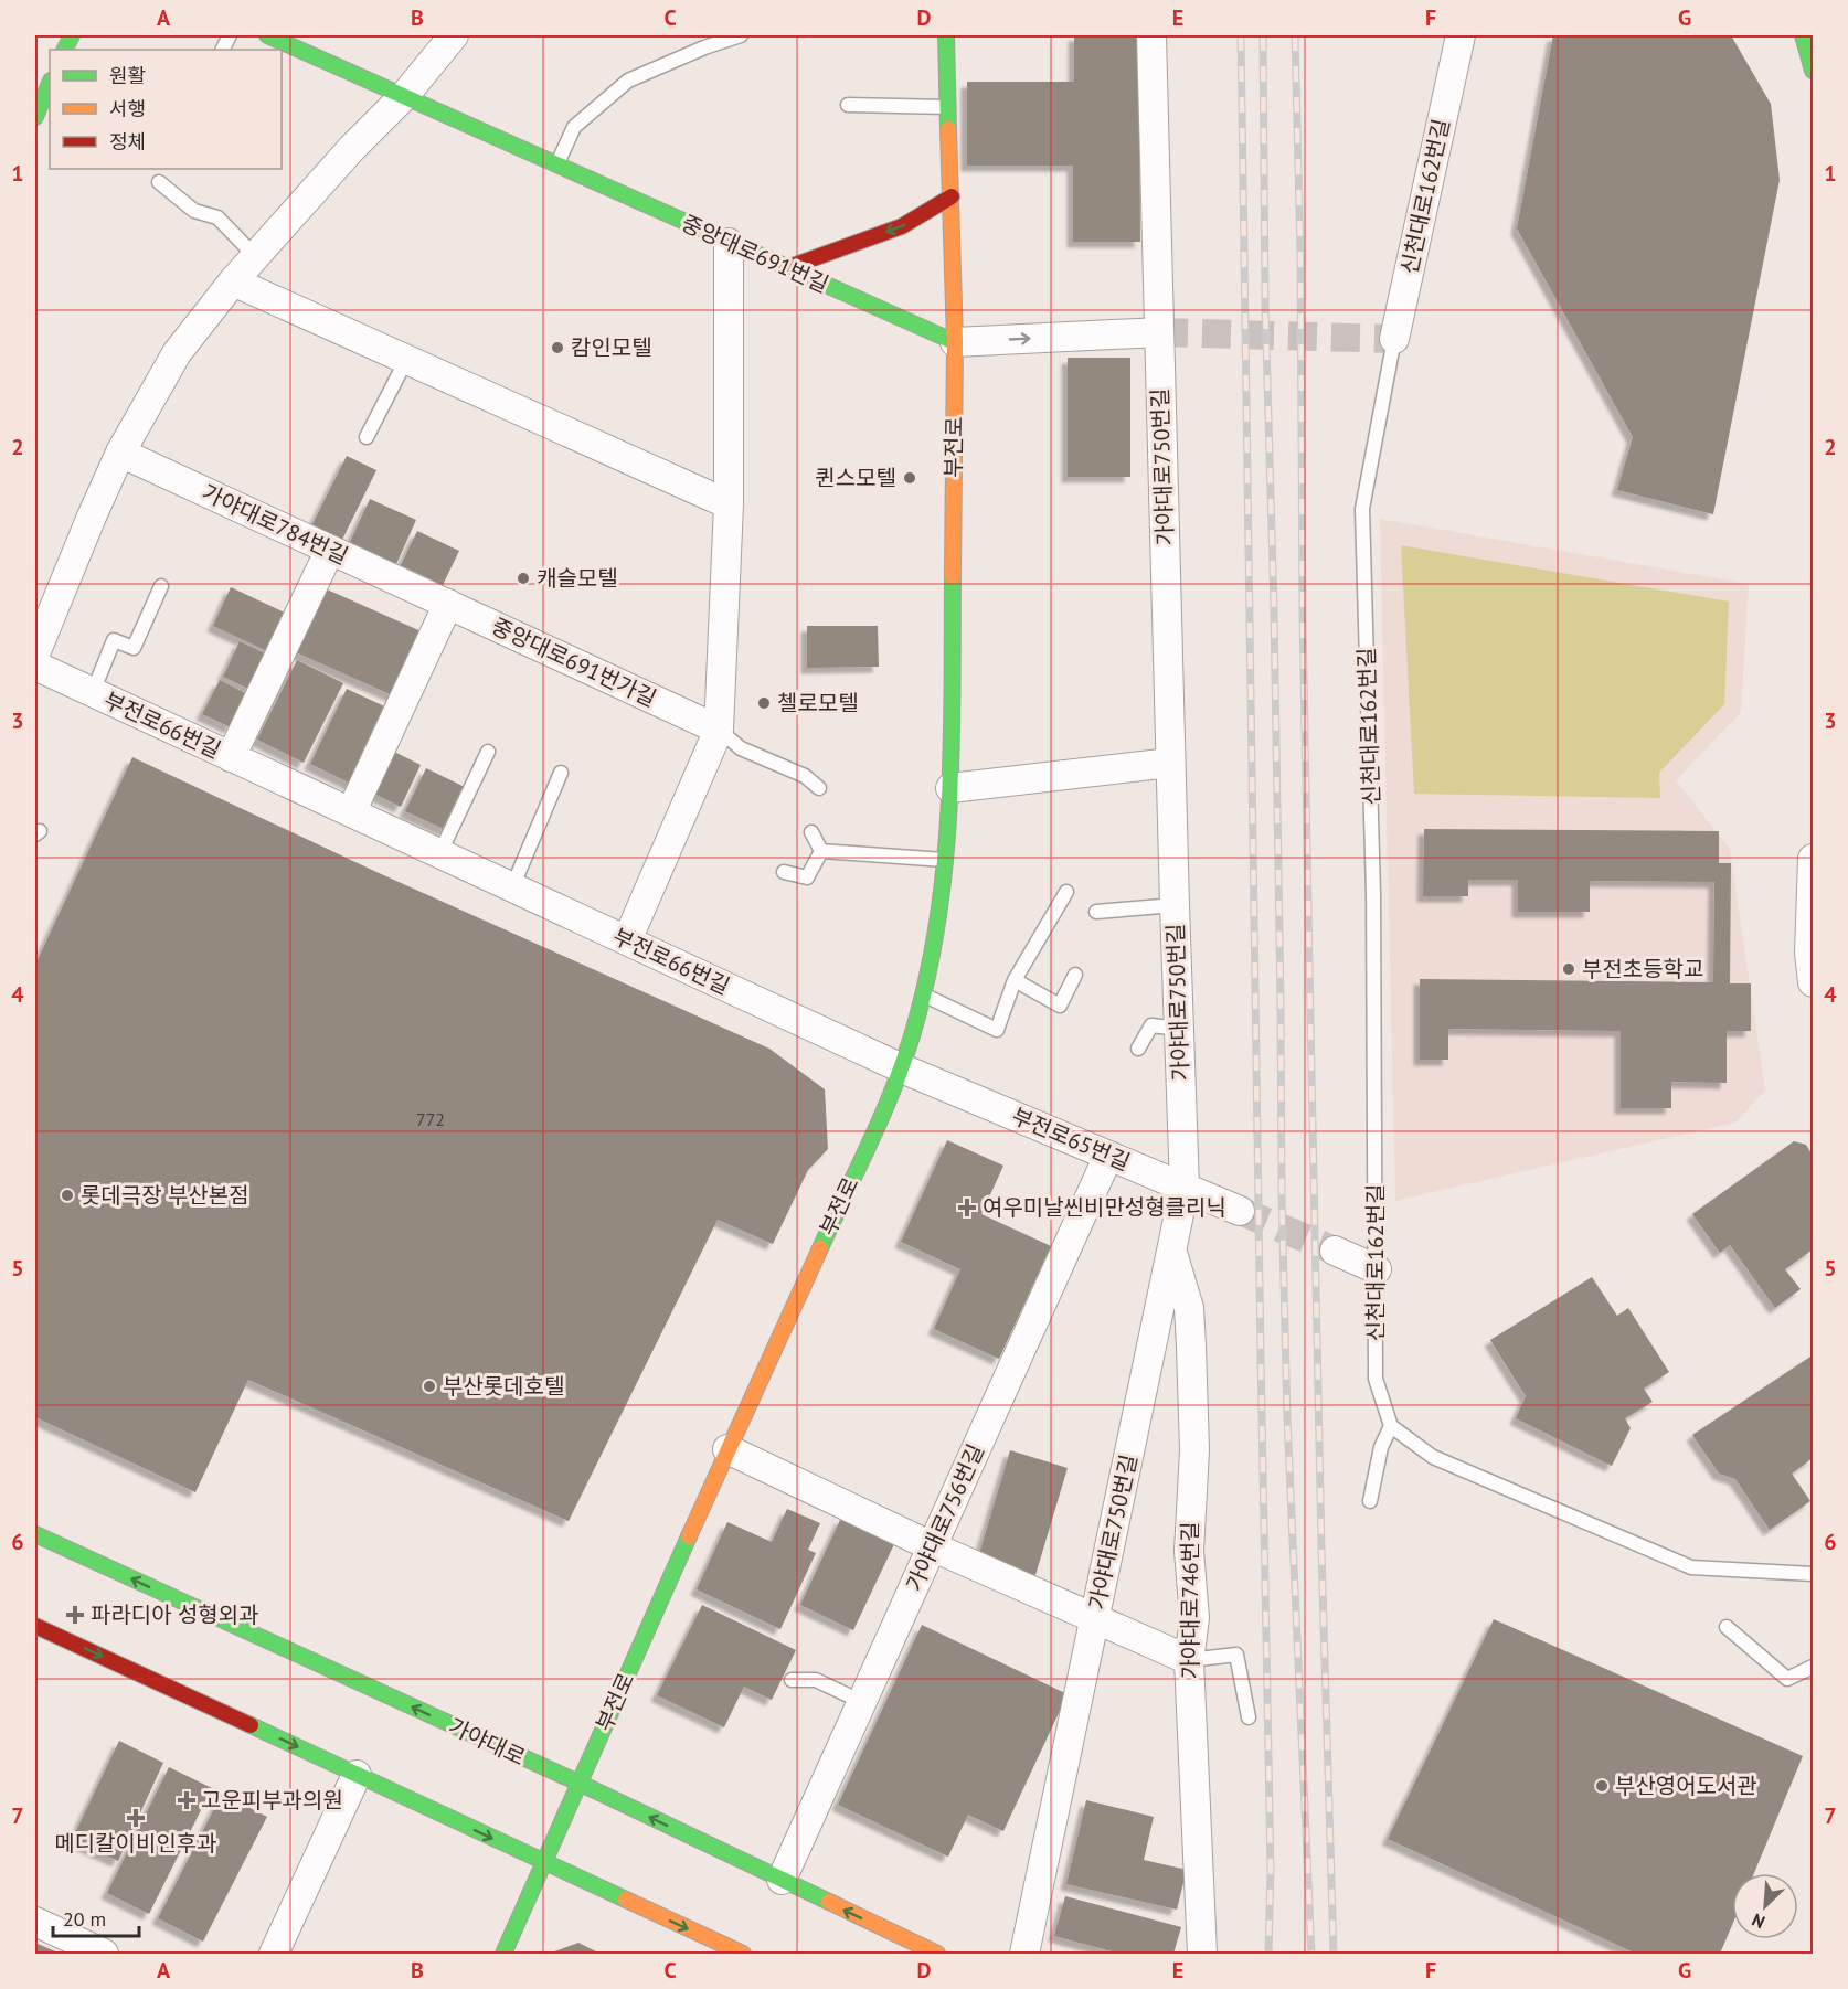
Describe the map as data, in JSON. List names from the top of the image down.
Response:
{
  "streets": {
    "main road": ["중앙대로691번길", "부전로", "가야대로"],
    "street": [
      "신천대로162번길",
      "가야대로750번길",
      "가야대로784번길",
      "중앙대로691번가길",
      "부전로66번길",
      "부전로65번길",
      "가야대로756번길",
      "가야대로746번길"
    ]
  },
  "crossings": [
    ["중앙대로691번길", "부전로"],
    ["부전로", "부전로66번길"],
    ["부전로", "부전로65번길"],
    ["부전로", "가야대로"],
    ["가야대로750번길", "부전로65번길"],
    ["가야대로750번길", "가야대로746번길"],
    ["가야대로784번길", "중앙대로691번가길"],
    ["가야대로784번길", "부전로66번길"],
    ["부전로66번길", "부전로65번길"],
    ["부전로65번길", "가야대로756번길"],
    ["가야대로756번길", "가야대로"]
  ],
  "places": {
    "other": [
      "캄인모텔",
      "퀸스모텔",
      "캐슬모텔",
      "첼로모텔",
      "부전초등학교",
      "롯데극장 부산본점",
      "부산롯데호텔",
      "부산영어도서관"
    ],
    "health": [
      "여우미날씬비만성형클리닉",
      "파라디아 성형외과",
      "고운피부과의원",
      "메디칼이비인후과"
    ]
  },
  "house_numbers": ["772"],
  "legend": ["원활", "서행", "정체"],
  "scale_bar": "20 m",
  "north": "bottom left",
  "grid": {
    "columns": [
      "A",
      "B",
      "C",
      "D",
      "E",
      "F",
      "G"
    ],
    "rows": [
      "1",
      "2",
      "3",
      "4",
      "5",
      "6",
      "7"
    ]
  }
}
